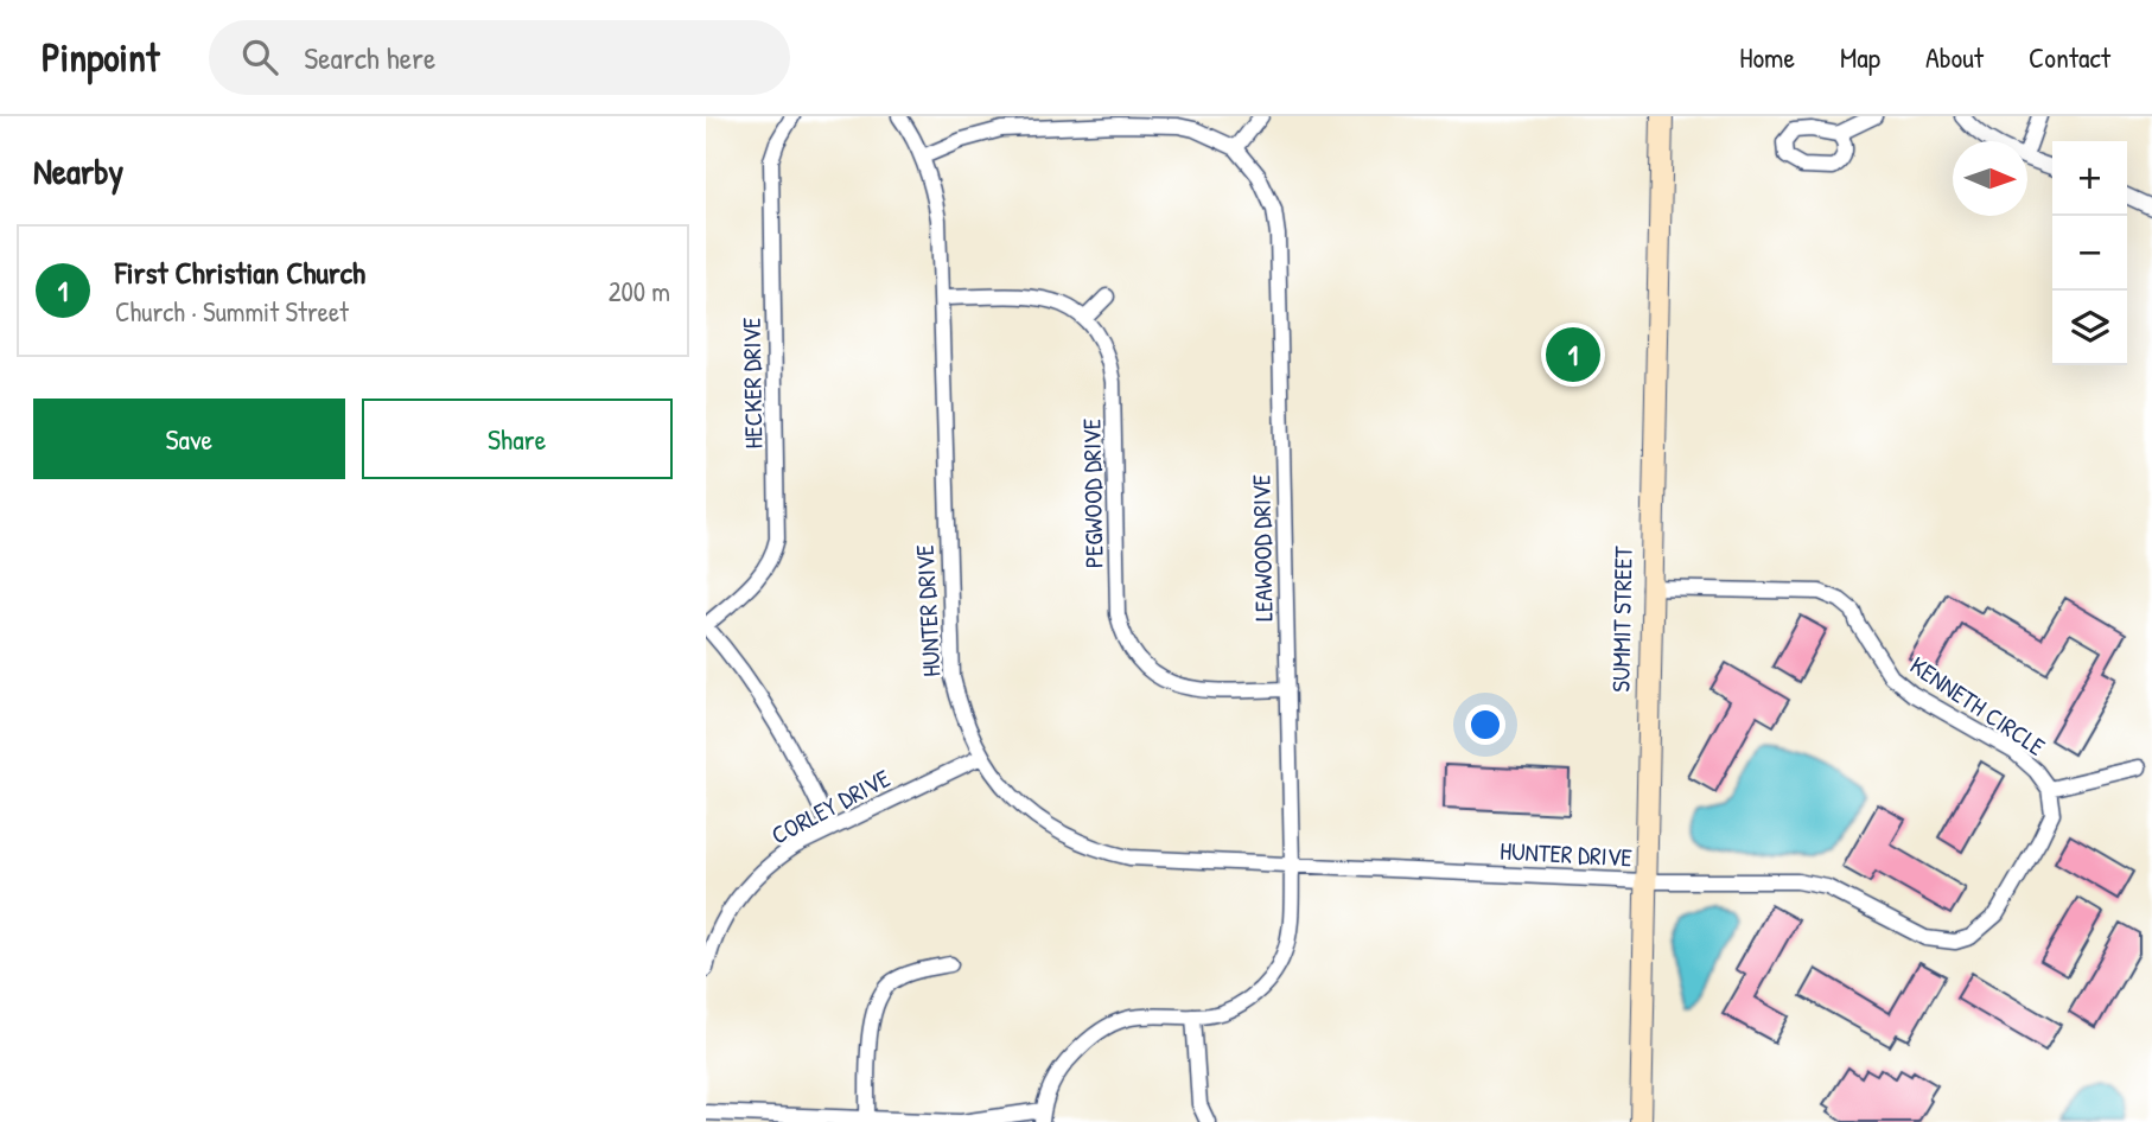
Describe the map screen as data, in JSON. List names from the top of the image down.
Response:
{
  "streets": {
    "main road": ["SUMMIT STREET"],
    "street": [
      "HECKER DRIVE",
      "PEGWOOD DRIVE",
      "LEAWOOD DRIVE",
      "HUNTER DRIVE",
      "KENNETH CIRCLE",
      "CORLEY DRIVE"
    ]
  },
  "crossings": [
    ["PEGWOOD DRIVE", "LEAWOOD DRIVE"],
    ["LEAWOOD DRIVE", "HUNTER DRIVE"],
    ["HUNTER DRIVE", "SUMMIT STREET"],
    ["HUNTER DRIVE", "KENNETH CIRCLE"],
    ["HUNTER DRIVE", "CORLEY DRIVE"],
    ["SUMMIT STREET", "KENNETH CIRCLE"]
  ],
  "north": "right",
  "page": {
    "header": "Pinpoint",
    "search": "Search here",
    "nav": [
      "Home",
      "Map",
      "About",
      "Contact"
    ],
    "heading": "Nearby",
    "map_buttons": ["+", "−"],
    "list": [
      {
        "mark": "1",
        "name": "First Christian Church",
        "note": "Church · Summit Street",
        "value": "200 m"
      }
    ],
    "pins": "1",
    "buttons": ["Save", "Share"]
  }
}
